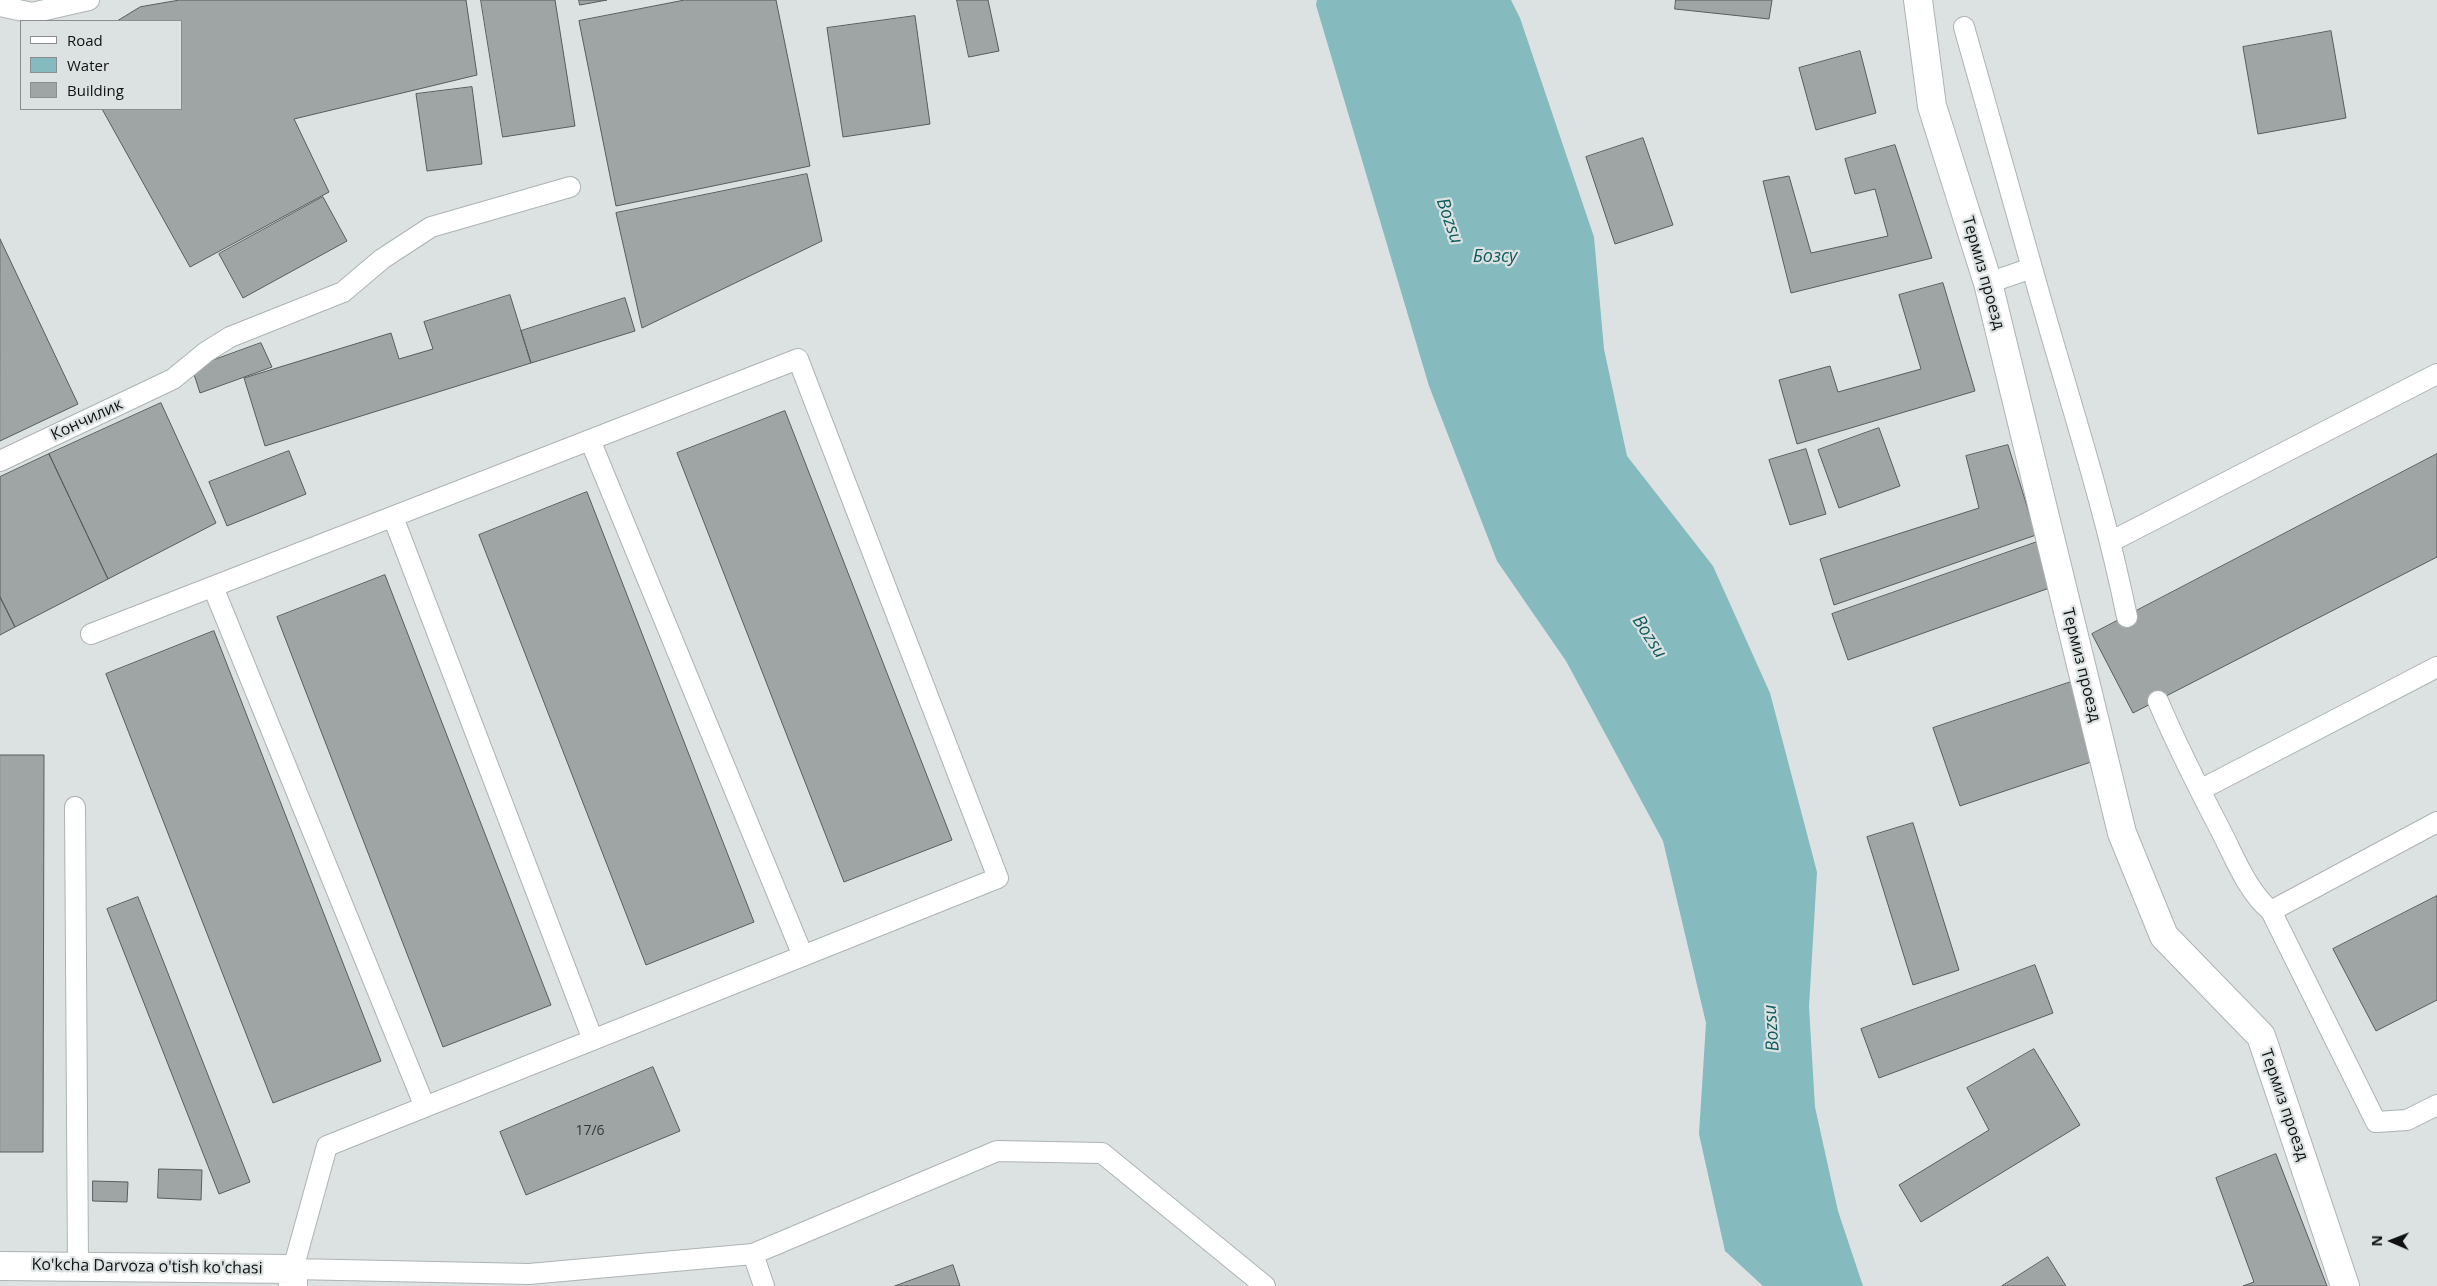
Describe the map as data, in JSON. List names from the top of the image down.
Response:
{
  "streets": {
    "street": ["Термиз проезд", "Ko'kcha Darvoza o'tish ko'chasi"],
    "lane": ["Кончилик"]
  },
  "water": ["Bozsu", "Бозсу"],
  "house_numbers": ["17/6"],
  "legend": ["Road", "Water", "Building"],
  "north": "left"
}
